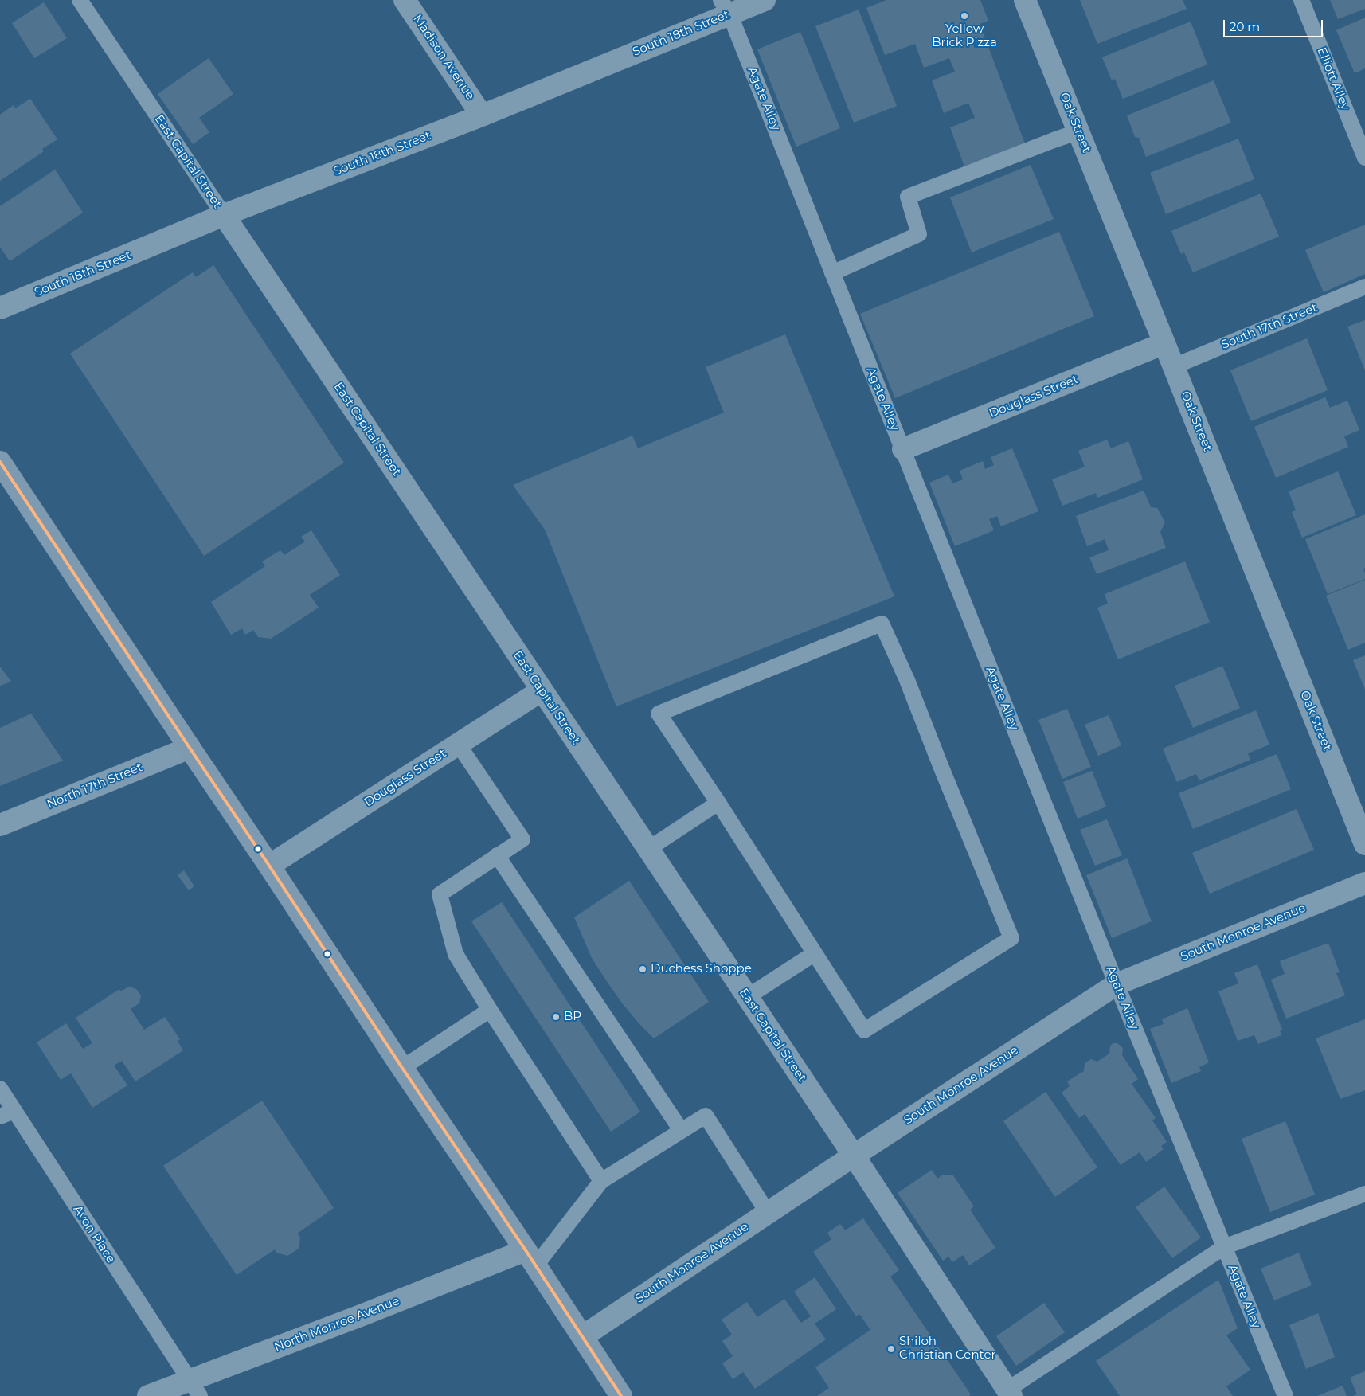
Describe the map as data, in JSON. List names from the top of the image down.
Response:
{
  "streets": {
    "street": [
      "South 18th Street",
      "Madison Avenue",
      "Oak Street",
      "East Capital Street",
      "Douglass Street",
      "North 17th Street",
      "South Monroe Avenue",
      "North Monroe Avenue"
    ],
    "lane": [
      "Elliott Alley",
      "Agate Alley",
      "South 17th Street",
      "Avon Place"
    ]
  },
  "crossings": [
    ["South 18th Street", "Madison Avenue"],
    ["South 18th Street", "Agate Alley"],
    ["South 18th Street", "East Capital Street"],
    ["Agate Alley", "Douglass Street"],
    ["Agate Alley", "South Monroe Avenue"],
    ["Oak Street", "South 17th Street"],
    ["Oak Street", "Douglass Street"],
    ["East Capital Street", "Douglass Street"],
    ["East Capital Street", "South Monroe Avenue"],
    ["Avon Place", "North Monroe Avenue"]
  ],
  "places": [
    "Yellow Brick Pizza",
    "Duchess Shoppe",
    "BP",
    "Shiloh Christian Center"
  ],
  "scale_bar": "20 m"
}
